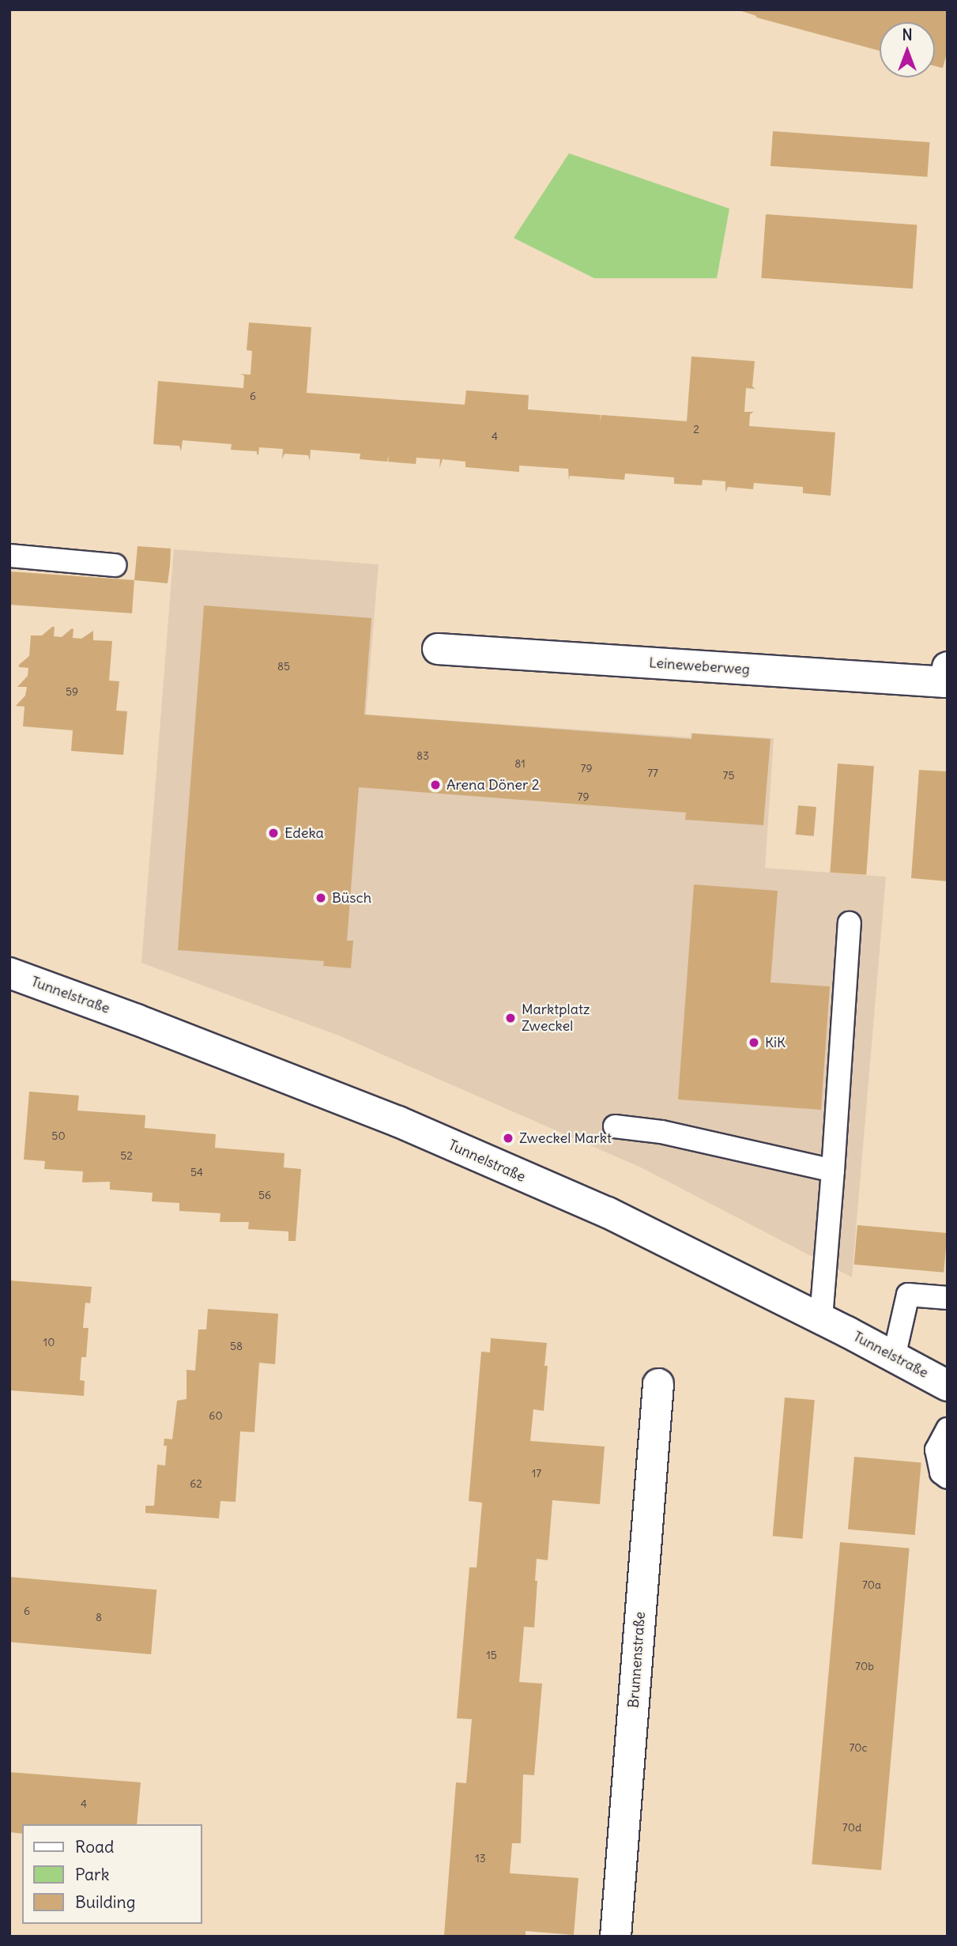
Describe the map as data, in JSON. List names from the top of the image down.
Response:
{
  "streets": {
    "street": ["Leineweberweg", "Tunnelstraße", "Brunnenstraße"]
  },
  "places": [
    "Arena Döner 2",
    "Edeka",
    "Büsch",
    "Marktplatz Zweckel",
    "KiK",
    "Zweckel Markt"
  ],
  "house_numbers": [
    "6",
    "2",
    "4",
    "85",
    "59",
    "83",
    "81",
    "79",
    "77",
    "75",
    "79",
    "50",
    "52",
    "54",
    "56",
    "10",
    "58",
    "60",
    "17",
    "62",
    "70a",
    "6",
    "8",
    "15",
    "70b",
    "70c",
    "4",
    "70d",
    "13"
  ],
  "legend": ["Road", "Park", "Building"],
  "north": "top"
}
